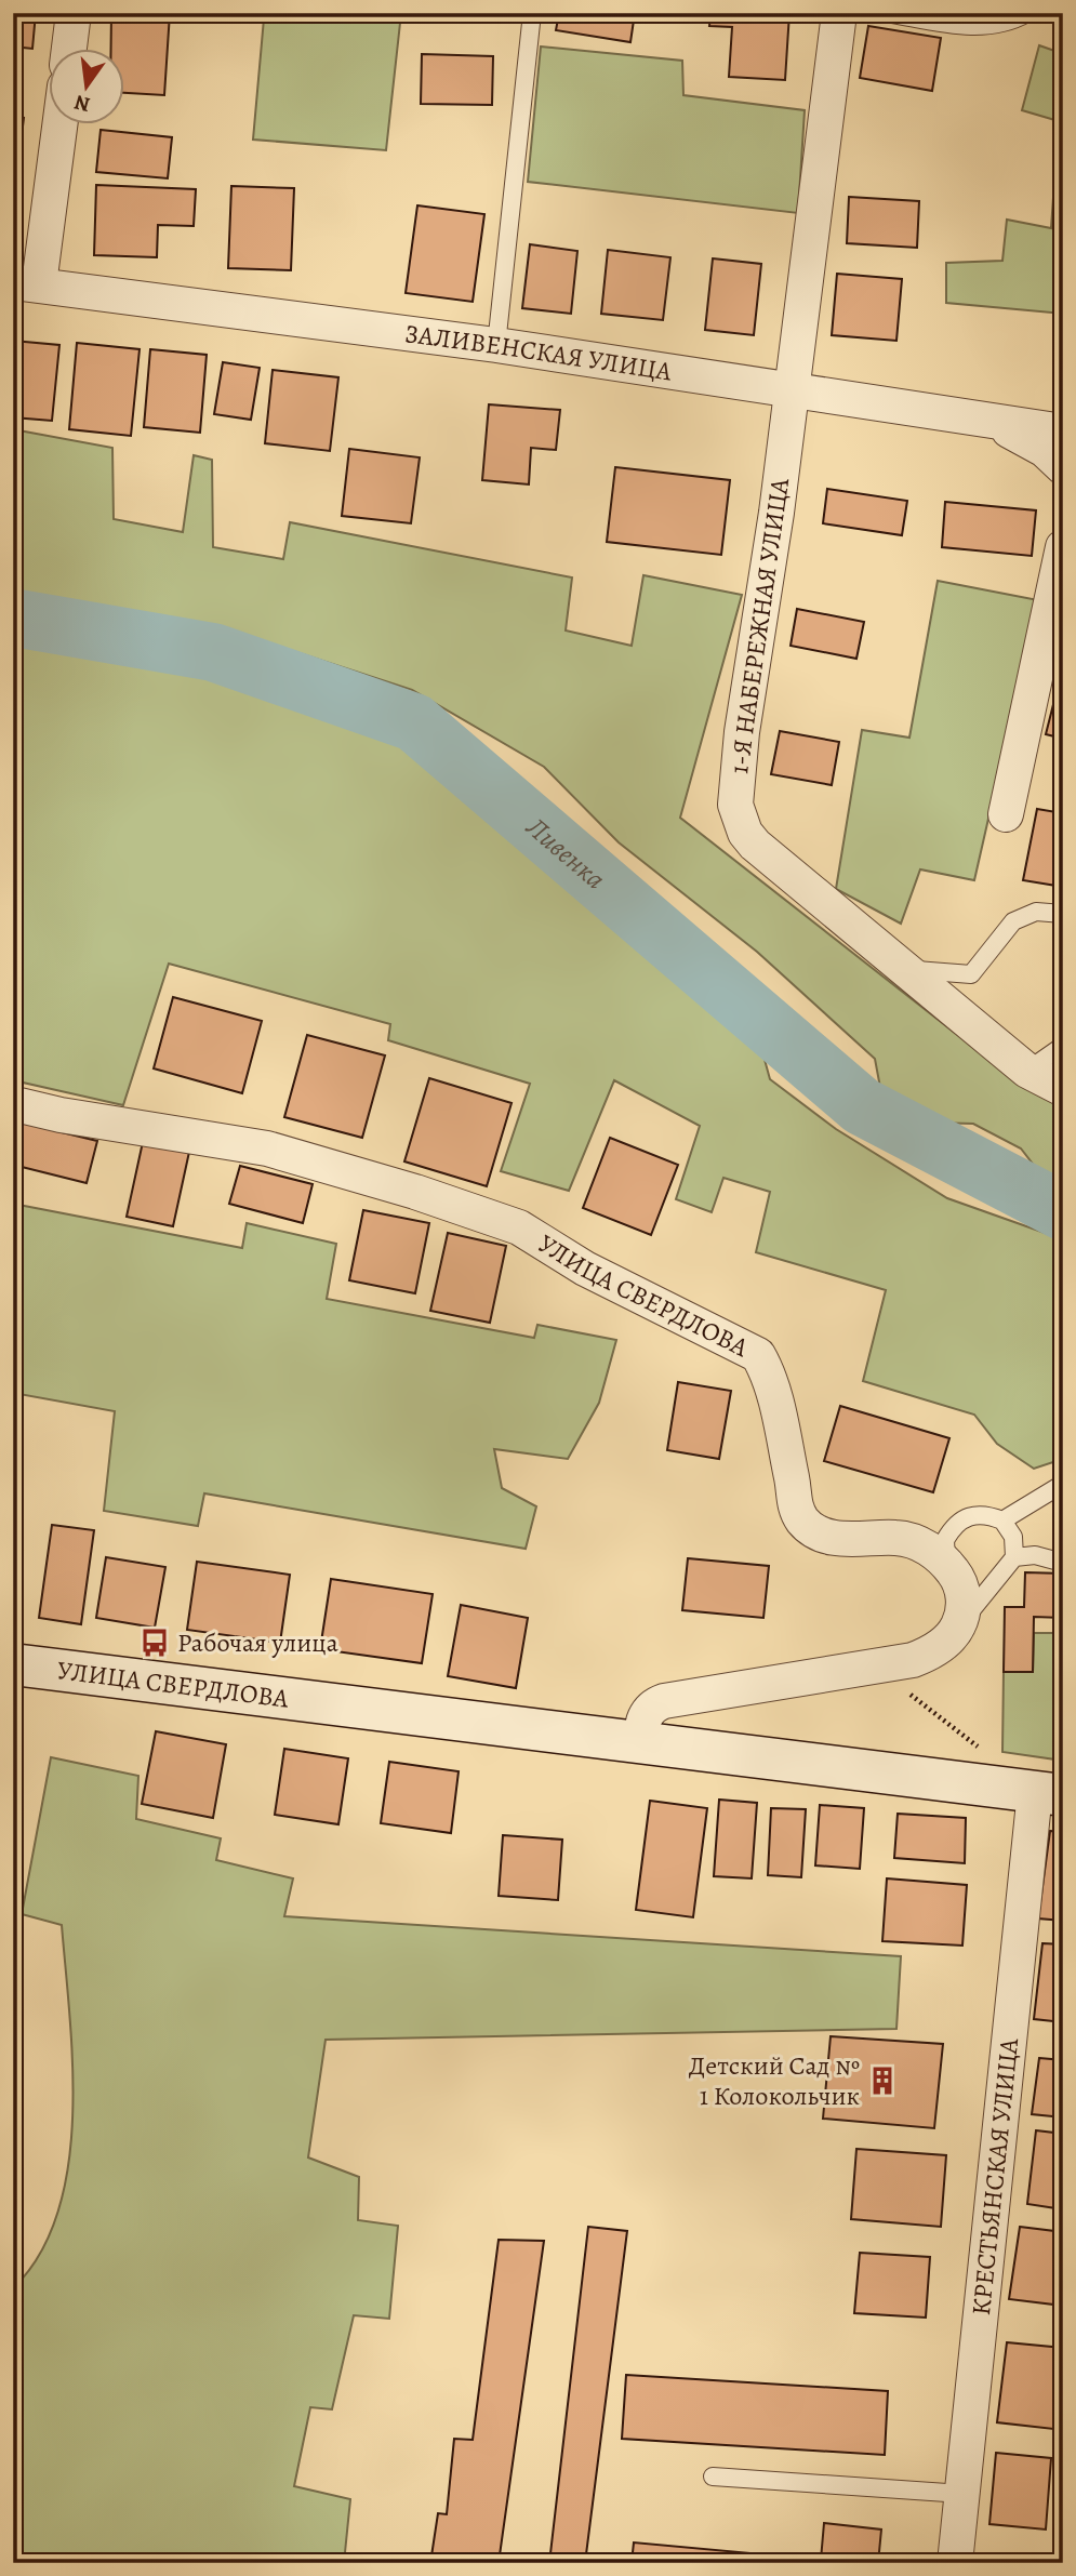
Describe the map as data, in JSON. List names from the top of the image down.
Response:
{
  "streets": {
    "main road": ["УЛИЦА СВЕРДЛОВА"],
    "street": ["ЗАЛИВЕНСКАЯ УЛИЦА", "1-Я НАБЕРЕЖНАЯ УЛИЦА", "КРЕСТЬЯНСКАЯ УЛИЦА"]
  },
  "crossings": [
    ["ЗАЛИВЕНСКАЯ УЛИЦА", "1-Я НАБЕРЕЖНАЯ УЛИЦА"],
    ["УЛИЦА СВЕРДЛОВА", "КРЕСТЬЯНСКАЯ УЛИЦА"]
  ],
  "water": ["Ливенка"],
  "places": {
    "bus stop": ["Рабочая улица"],
    "building": ["Детский Сад № 1 Колокольчик"]
  },
  "north": "bottom"
}
